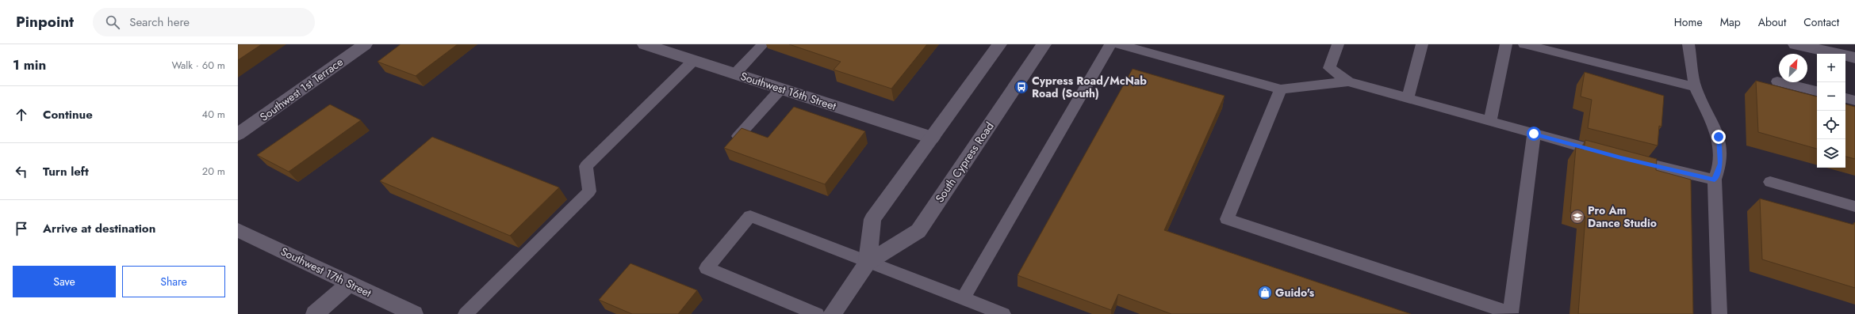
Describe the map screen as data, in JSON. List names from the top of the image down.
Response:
{
  "streets": {
    "street": [
      "Southwest 1st Terrace",
      "Southwest 16th Street",
      "South Cypress Road",
      "Southwest 17th Street"
    ]
  },
  "crossings": [
    ["Southwest 16th Street", "South Cypress Road"]
  ],
  "places": {
    "bus stop": ["Cypress Road/McNab Road (South)"],
    "school or university": ["Pro Am Dance Studio"],
    "shop": ["Guido's"]
  },
  "north": "top right",
  "page": {
    "header": "Pinpoint",
    "search": "Search here",
    "nav": [
      "Home",
      "Map",
      "About",
      "Contact"
    ],
    "heading": ["1 min", "Walk · 60 m"],
    "map_buttons": ["+", "−"],
    "list": [
      ["Continue", "40 m"],
      ["Turn left", "20 m"],
      "Arrive at destination"
    ],
    "buttons": ["Save", "Share"]
  }
}
